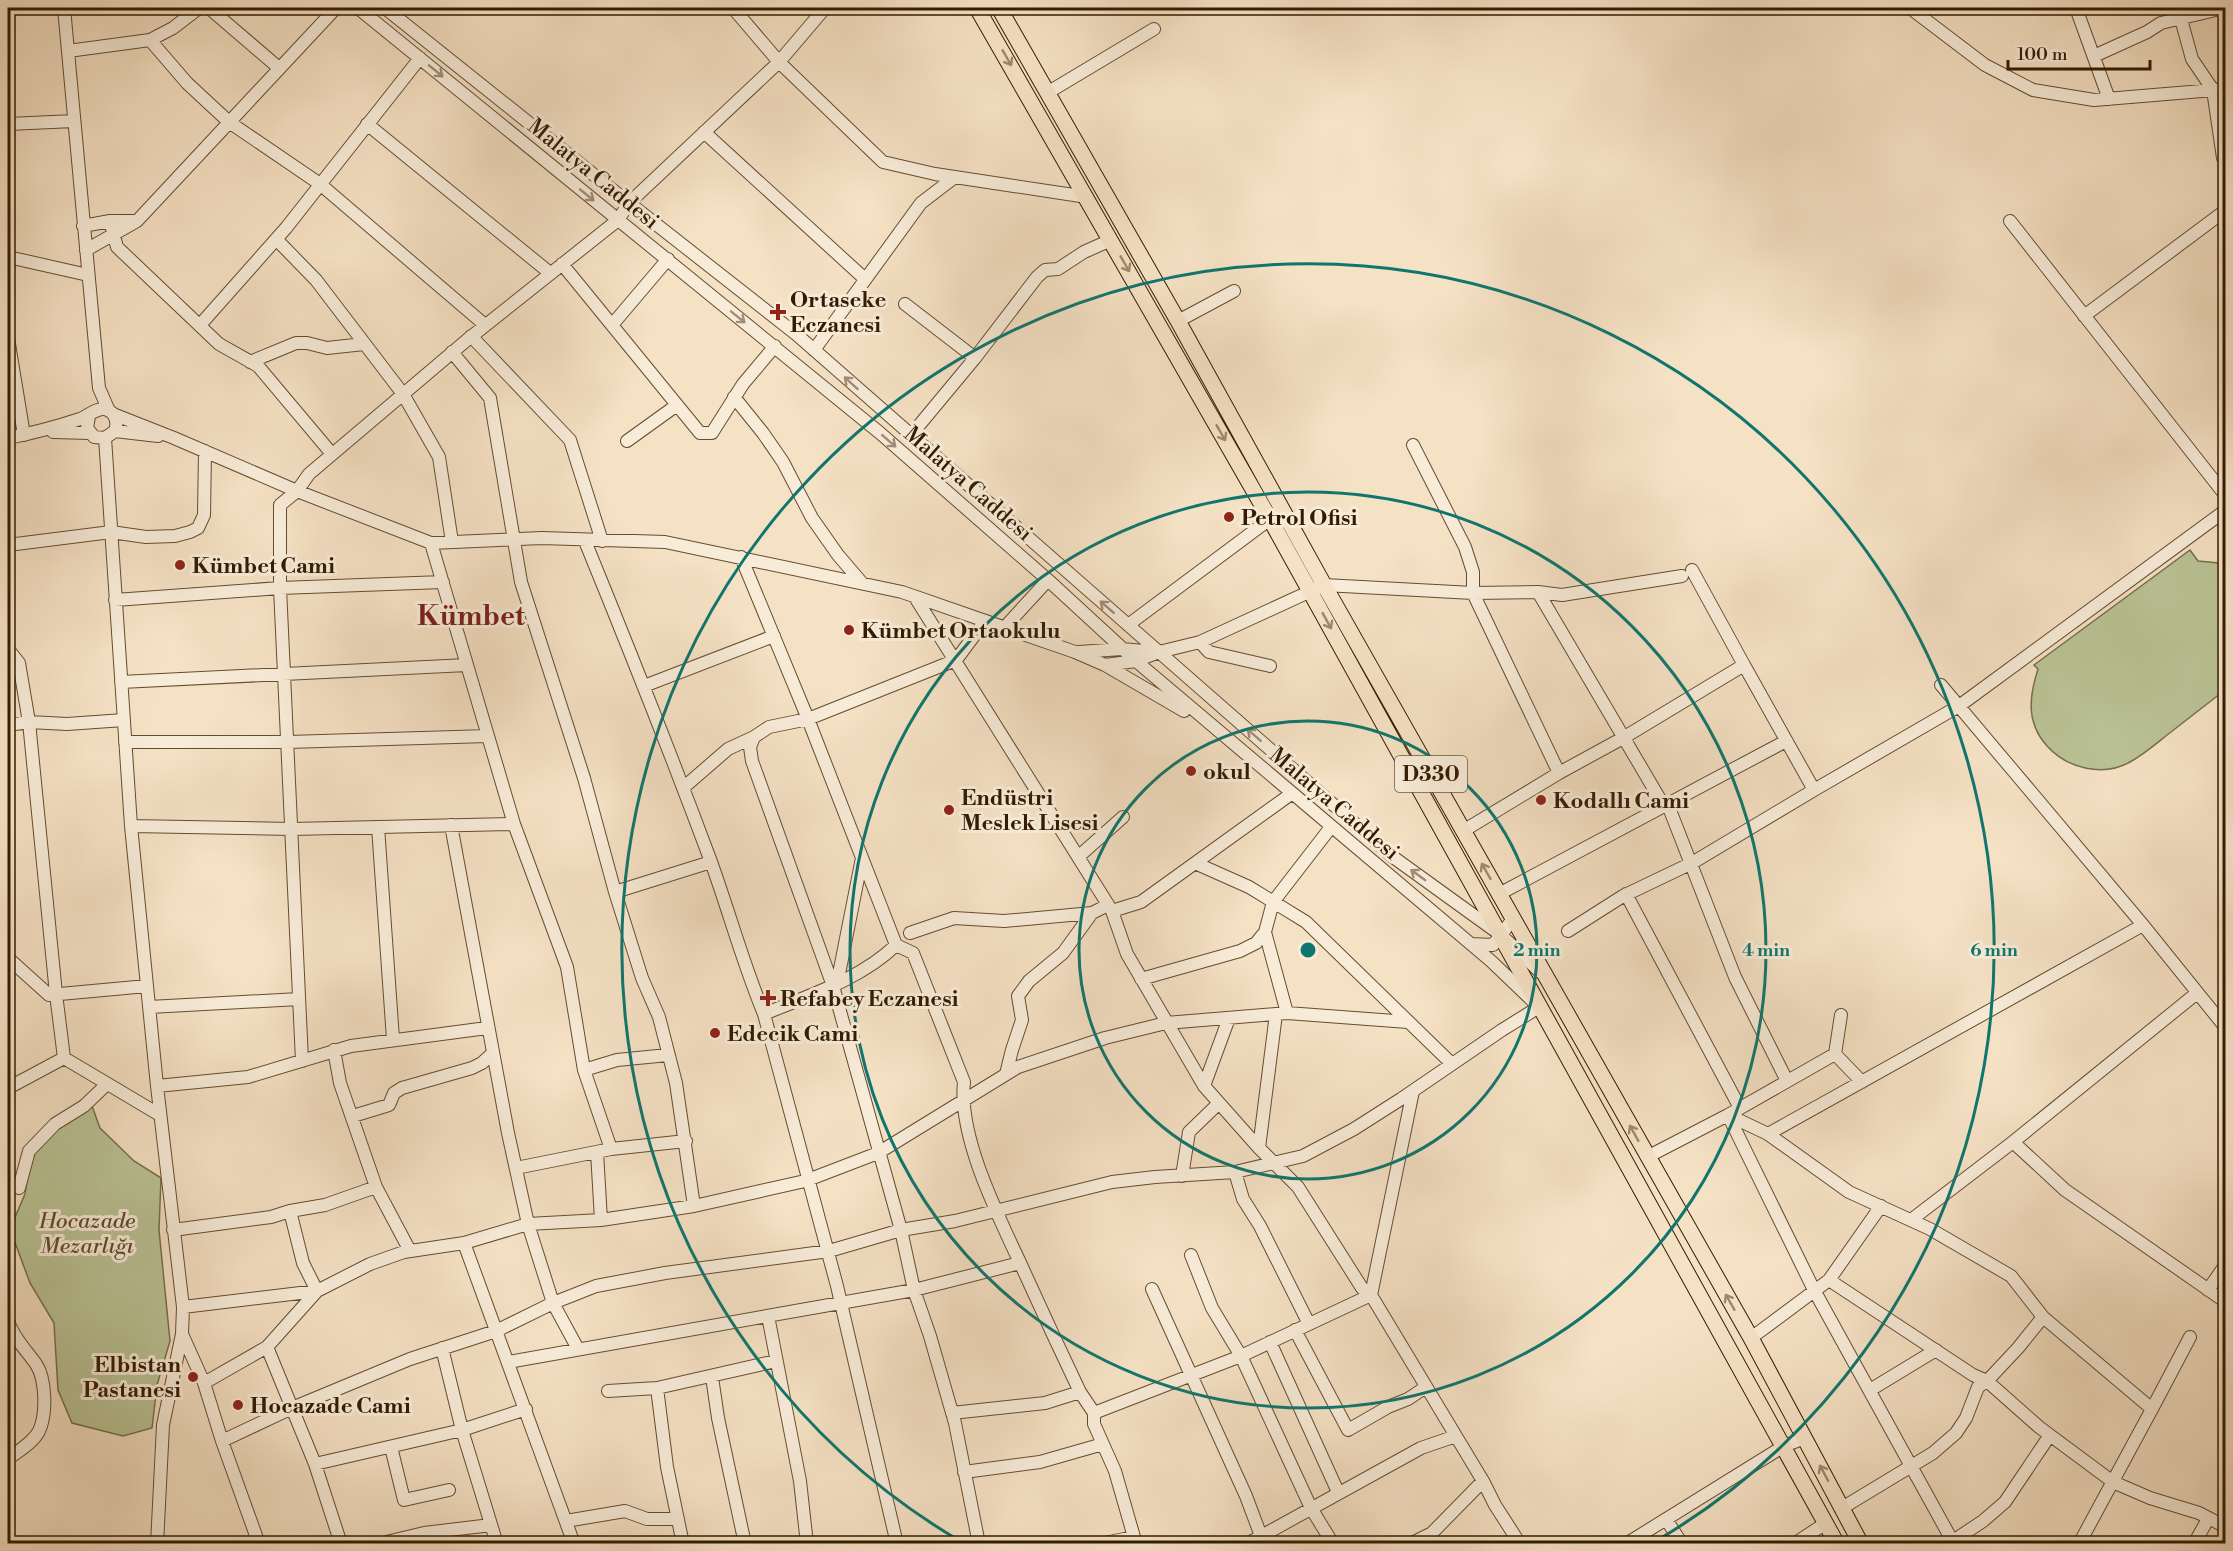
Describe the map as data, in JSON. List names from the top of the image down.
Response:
{
  "streets": {
    "main road": ["D330"],
    "street": ["Malatya Caddesi"]
  },
  "crossings": [
    ["Malatya Caddesi", "D330"]
  ],
  "districts": ["Kümbet"],
  "parks": ["Hocazade Mezarlığı"],
  "places": {
    "health": ["Ortaseke Eczanesi", "Refabey Eczanesi"],
    "other": [
      "Petrol Ofisi",
      "Kümbet Cami",
      "Kümbet Ortaokulu",
      "okul",
      "Kodallı Cami",
      "Endüstri Meslek Lisesi",
      "Edecik Cami",
      "Elbistan Pastanesi",
      "Hocazade Cami"
    ]
  },
  "scale_bar": "100 m",
  "rings": ["2 min", "4 min", "6 min"]
}
